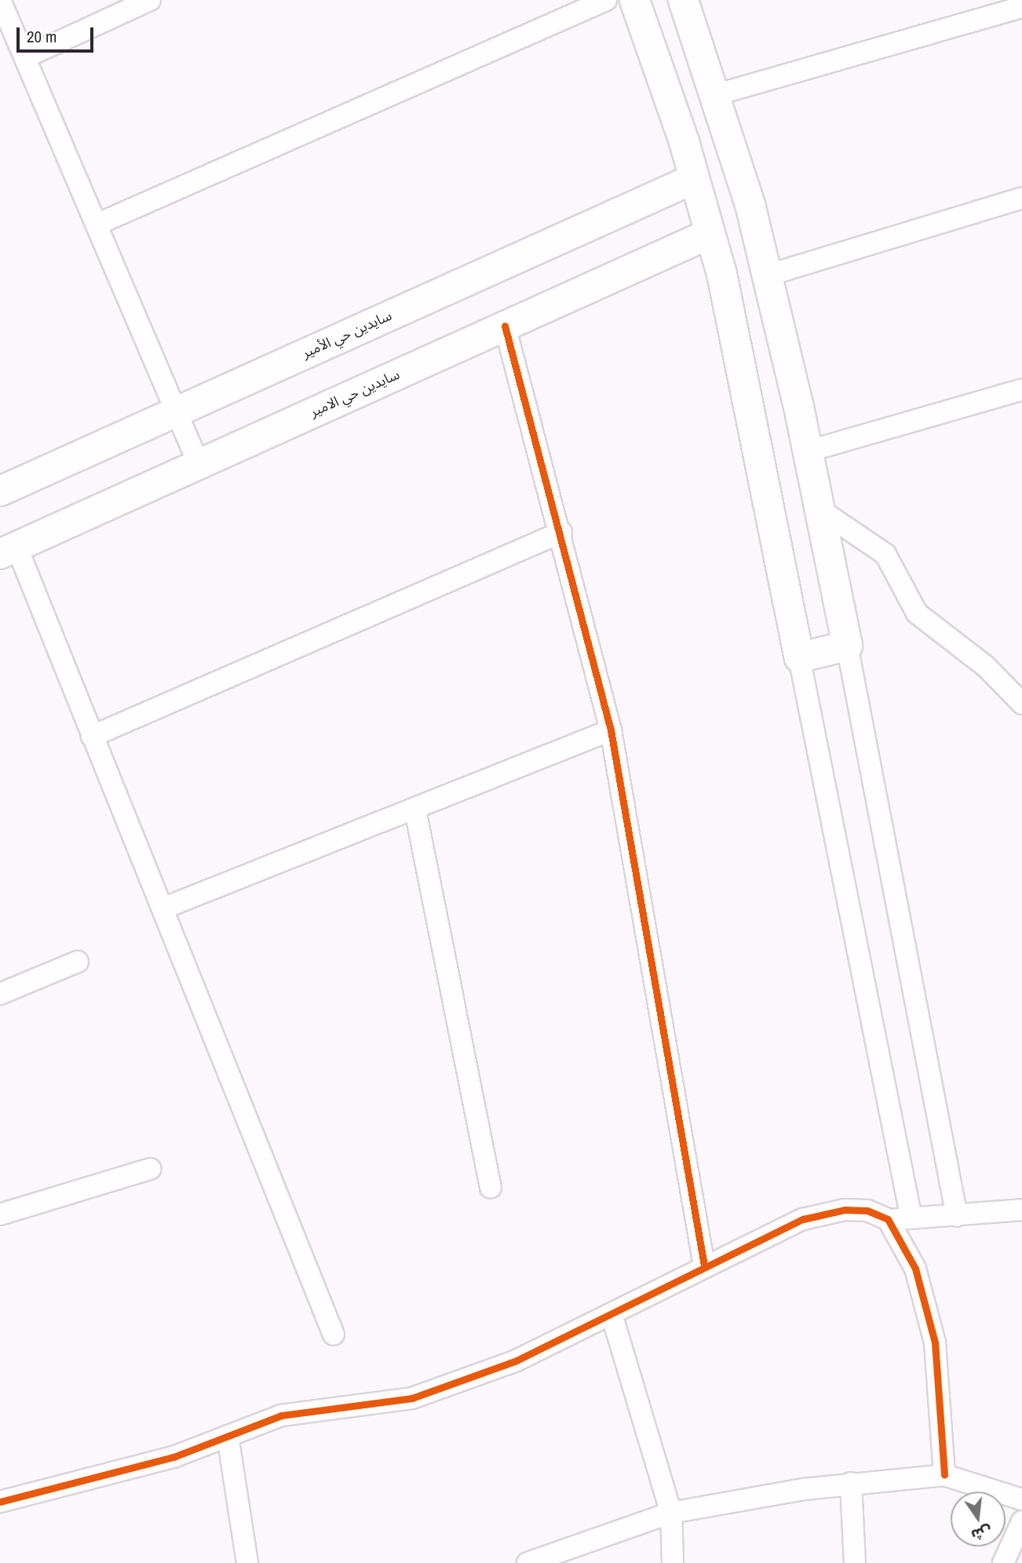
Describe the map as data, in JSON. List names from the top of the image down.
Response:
{
  "streets": {
    "main road": ["سايدين حي الأمير", "سايدين حي الامير"]
  },
  "scale_bar": "20 m",
  "north": "bottom"
}
